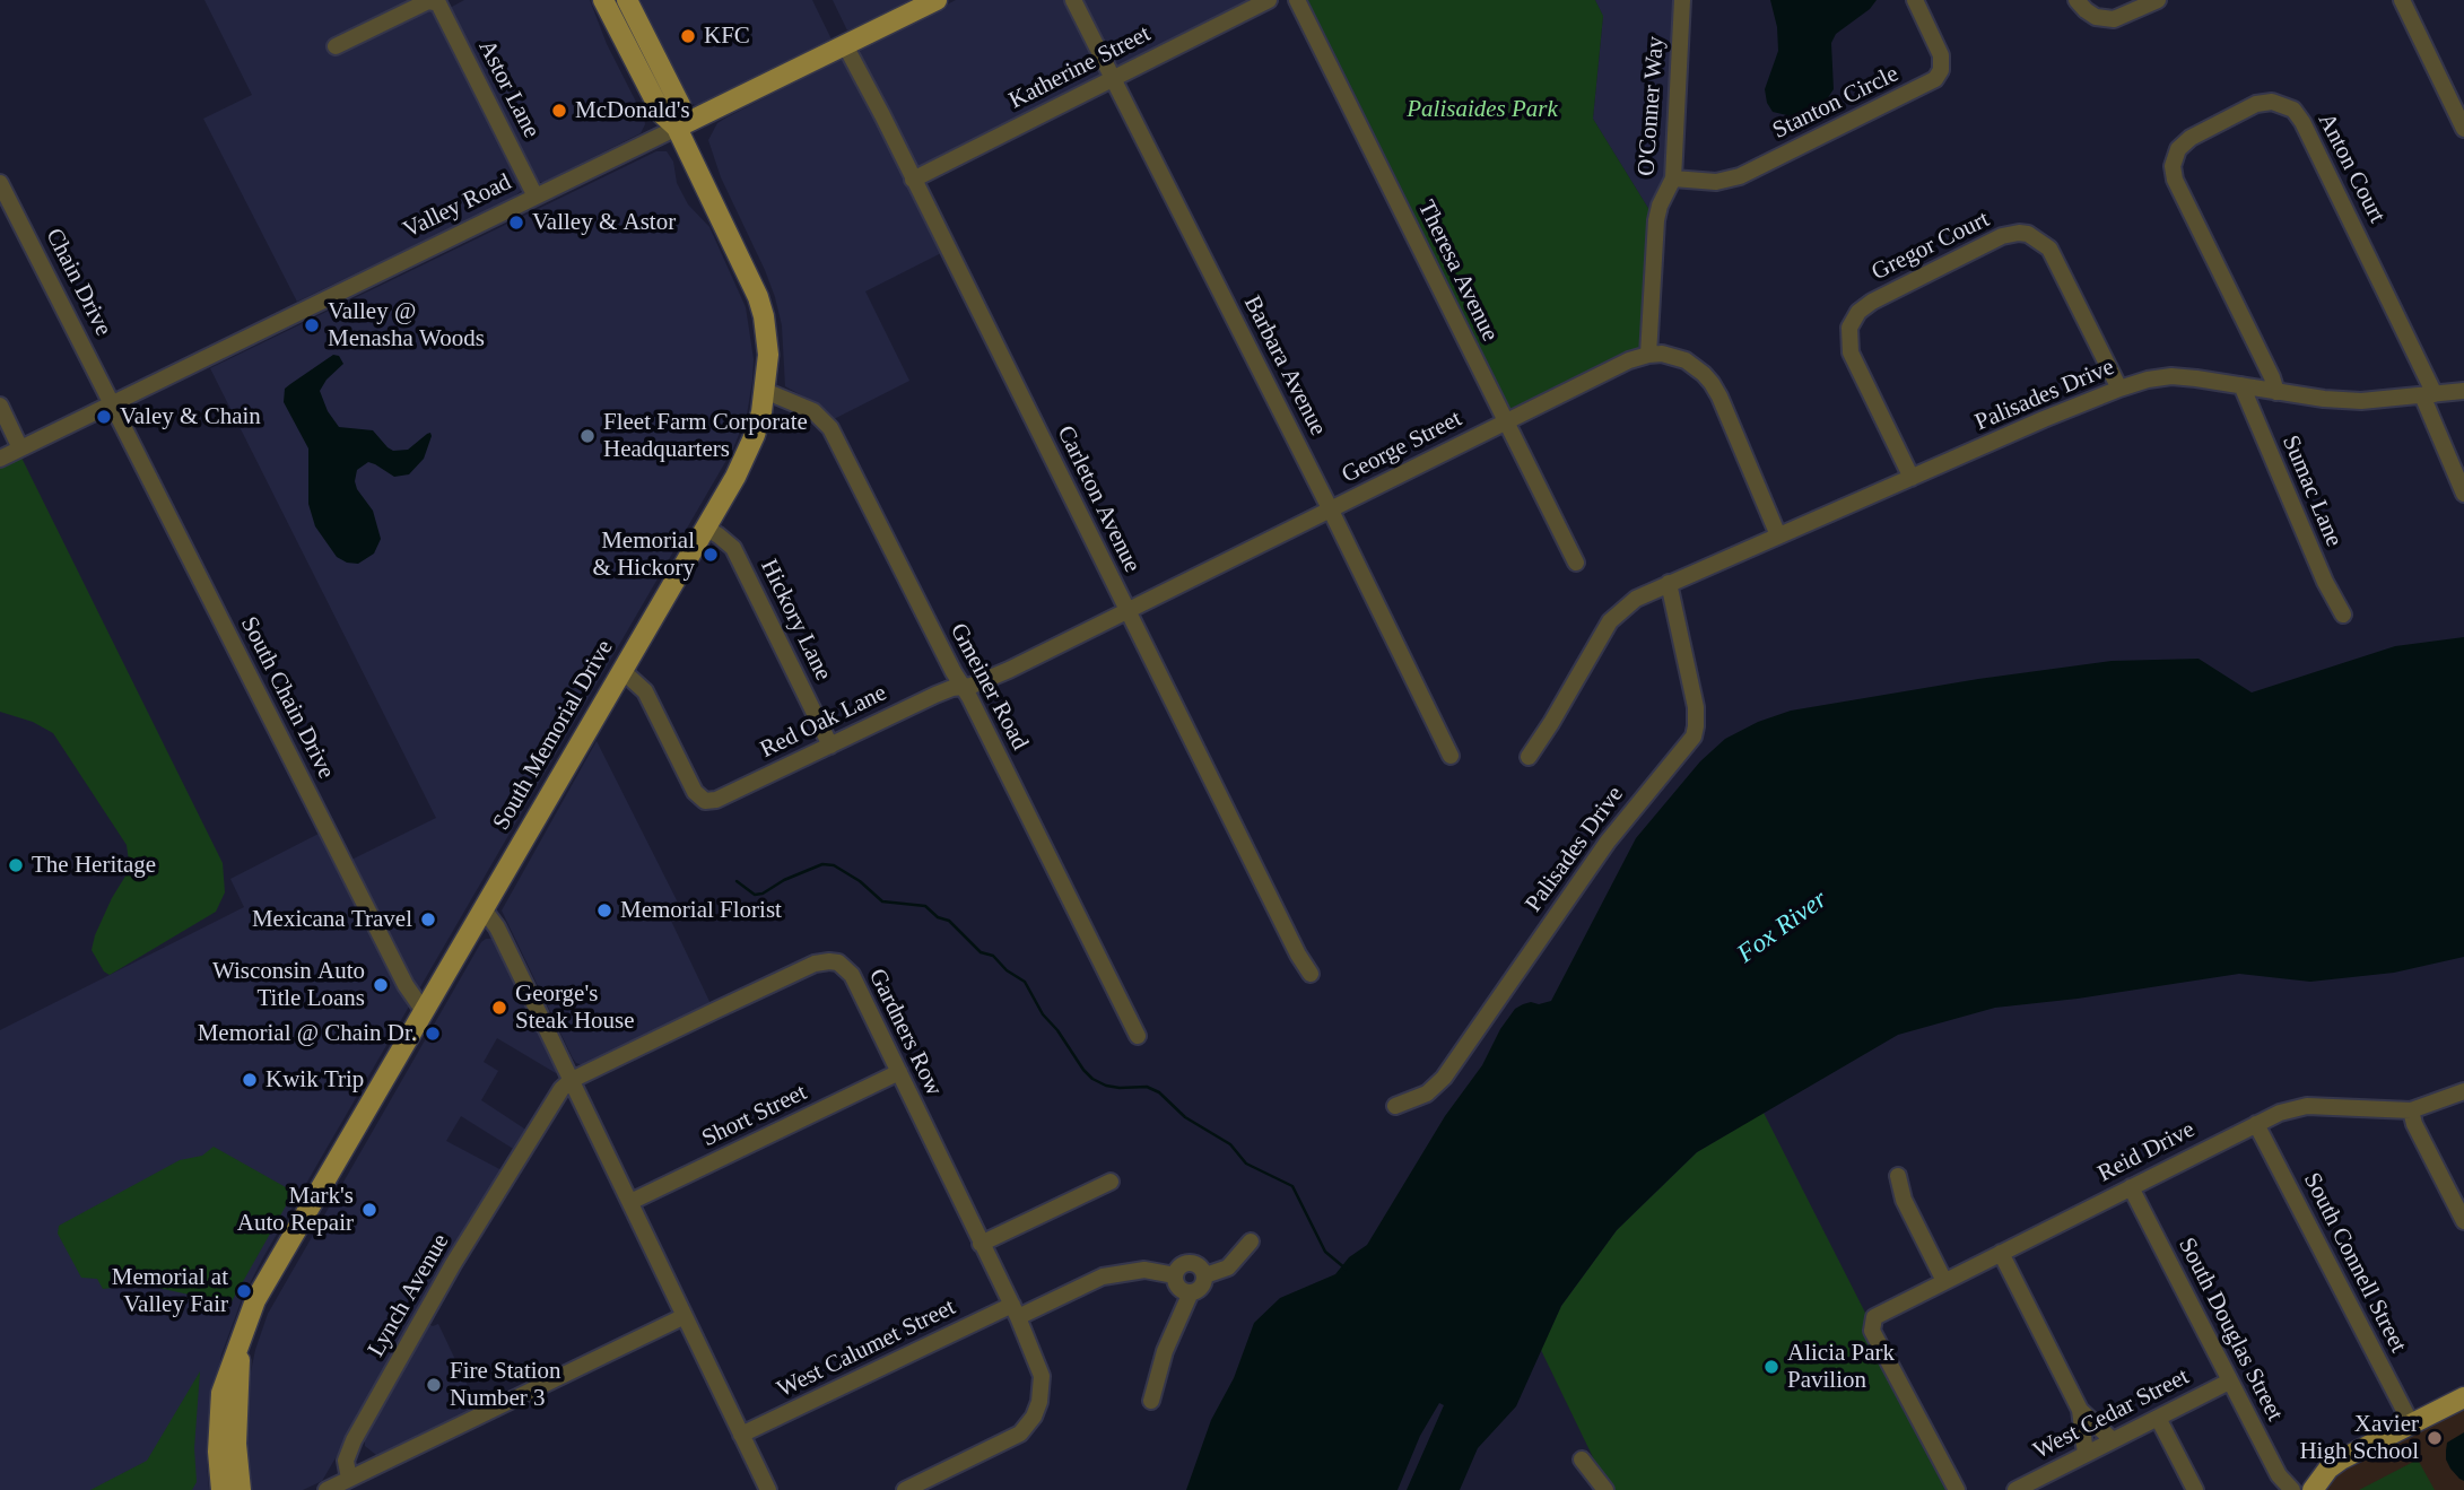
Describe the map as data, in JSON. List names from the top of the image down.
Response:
{
  "streets": {
    "main road": ["Valley Road", "South Memorial Drive"],
    "street": [
      "Katherine Street",
      "Astor Lane",
      "Stanton Circle",
      "O'Conner Way",
      "Anton Court",
      "Gregor Court",
      "Theresa Avenue",
      "Chain Drive",
      "Barbara Avenue",
      "Palisades Drive",
      "George Street",
      "Sumac Lane",
      "Carleton Avenue",
      "Hickory Lane",
      "Gmeiner Road",
      "South Chain Drive",
      "Red Oak Lane",
      "Gardners Row",
      "Short Street",
      "Reid Drive",
      "South Connell Street",
      "Lynch Avenue",
      "South Douglas Street",
      "West Calumet Street",
      "West Cedar Street"
    ]
  },
  "crossings": [
    ["Katherine Street", "Barbara Avenue"],
    ["Katherine Street", "Carleton Avenue"],
    ["Astor Lane", "Valley Road"],
    ["Stanton Circle", "O'Conner Way"],
    ["O'Conner Way", "George Street"],
    ["Anton Court", "Palisades Drive"],
    ["Valley Road", "Chain Drive"],
    ["Valley Road", "Carleton Avenue"],
    ["Valley Road", "South Chain Drive"],
    ["Valley Road", "South Memorial Drive"],
    ["Gregor Court", "Palisades Drive"],
    ["Theresa Avenue", "George Street"],
    ["Chain Drive", "South Chain Drive"],
    ["Barbara Avenue", "George Street"],
    ["Palisades Drive", "Sumac Lane"],
    ["George Street", "Carleton Avenue"],
    ["George Street", "Gmeiner Road"],
    ["George Street", "Red Oak Lane"],
    ["Hickory Lane", "Red Oak Lane"],
    ["Hickory Lane", "South Memorial Drive"],
    ["Gmeiner Road", "Red Oak Lane"],
    ["Gmeiner Road", "South Memorial Drive"],
    ["South Chain Drive", "South Memorial Drive"],
    ["Red Oak Lane", "South Memorial Drive"],
    ["Gardners Row", "Short Street"],
    ["Gardners Row", "Lynch Avenue"],
    ["Gardners Row", "West Calumet Street"],
    ["Reid Drive", "South Connell Street"],
    ["Reid Drive", "South Douglas Street"],
    ["South Douglas Street", "West Cedar Street"]
  ],
  "water": ["Fox River"],
  "parks": ["Palisaides Park"],
  "places": [
    "KFC",
    "McDonald's",
    "Valley & Astor",
    "Valley @ Menasha Woods",
    "Valey & Chain",
    "Fleet Farm Corporate Headquarters",
    "Memorial & Hickory",
    "The Heritage",
    "Memorial Florist",
    "Mexicana Travel",
    "Wisconsin Auto Title Loans",
    "George's Steak House",
    "Memorial @ Chain Dr.",
    "Kwik Trip",
    "Mark's Auto Repair",
    "Memorial at Valley Fair",
    "Alicia Park Pavilion",
    "Fire Station Number 3",
    "Xavier High School"
  ]
}
